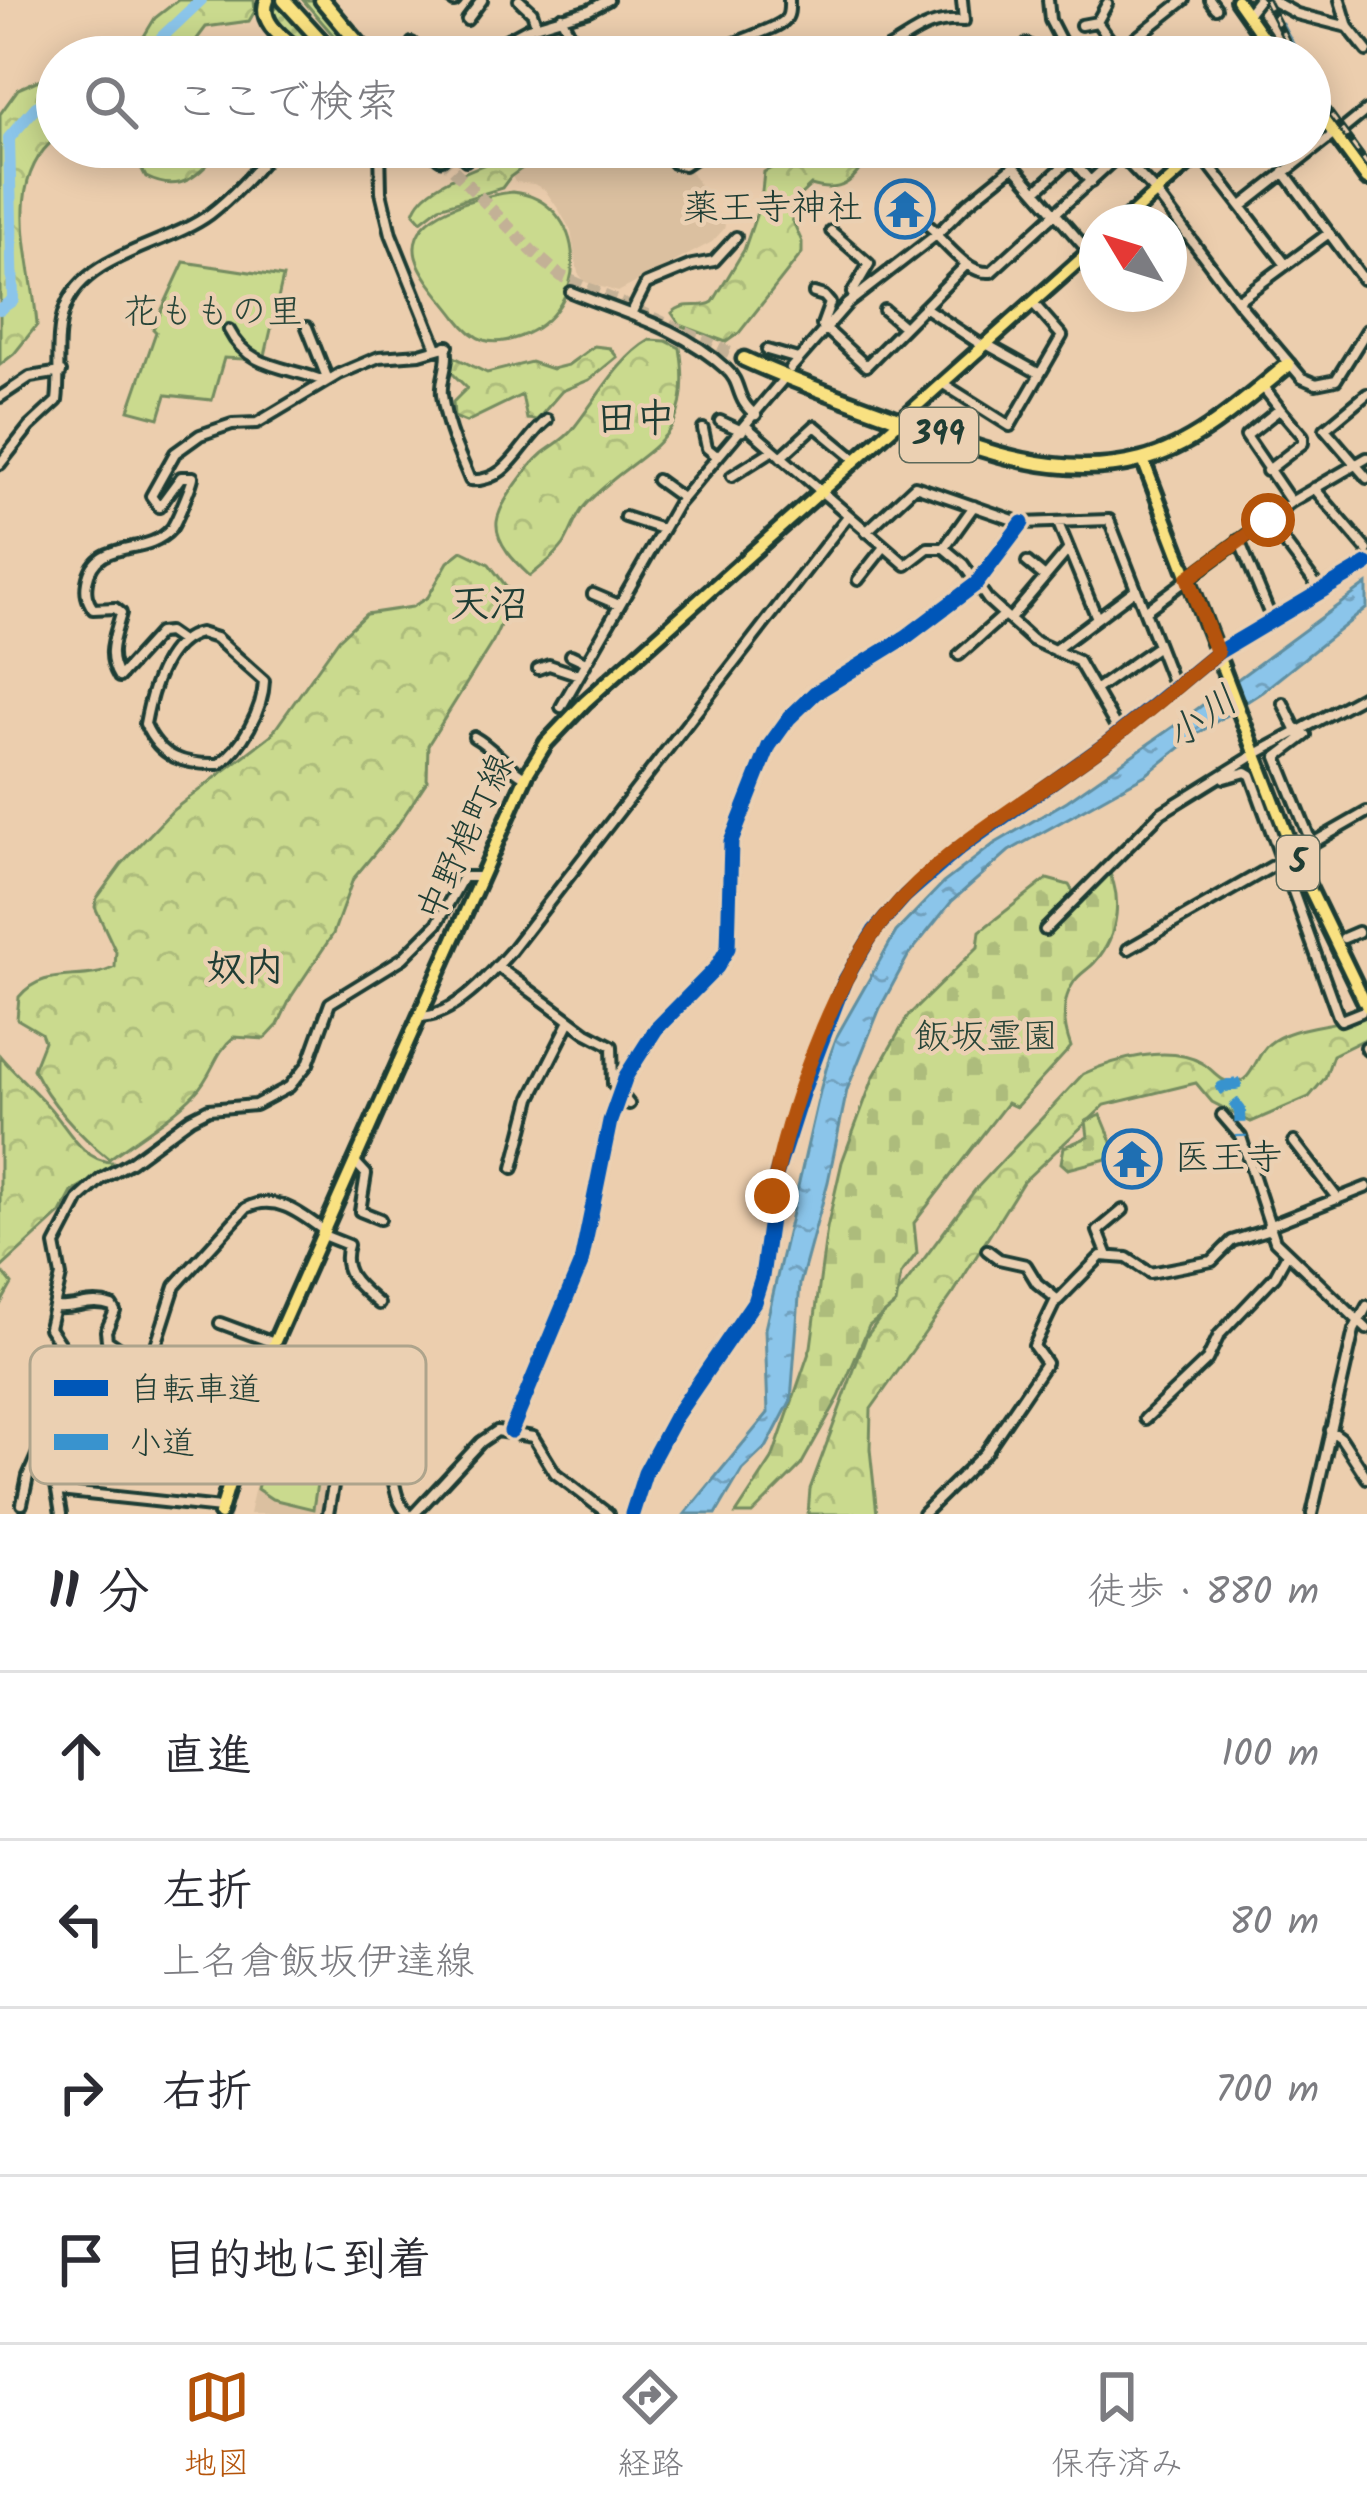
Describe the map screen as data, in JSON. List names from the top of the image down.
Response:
{
  "streets": {
    "highway": ["399"],
    "main road": ["中野梍町線", "5"]
  },
  "crossings": [
    ["399", "中野梍町線"],
    ["399", "5"]
  ],
  "districts": ["田中", "天沼", "奴内"],
  "water": ["小川"],
  "parks": ["花ももの里", "飯坂霊園"],
  "places": {
    "temple": ["薬王寺神社", "医王寺"]
  },
  "legend": ["自転車道", "小道"],
  "north": "top left",
  "page": {
    "search": "ここで検索",
    "heading": ["11 分", "徒歩 · 880 m"],
    "list": [
      ["直進", "100 m"],
      ["左折", "上名倉飯坂伊達線", "80 m"],
      ["右折", "700 m"],
      "目的地に到着"
    ],
    "nav": ["地図", "経路", "保存済み"]
  }
}
